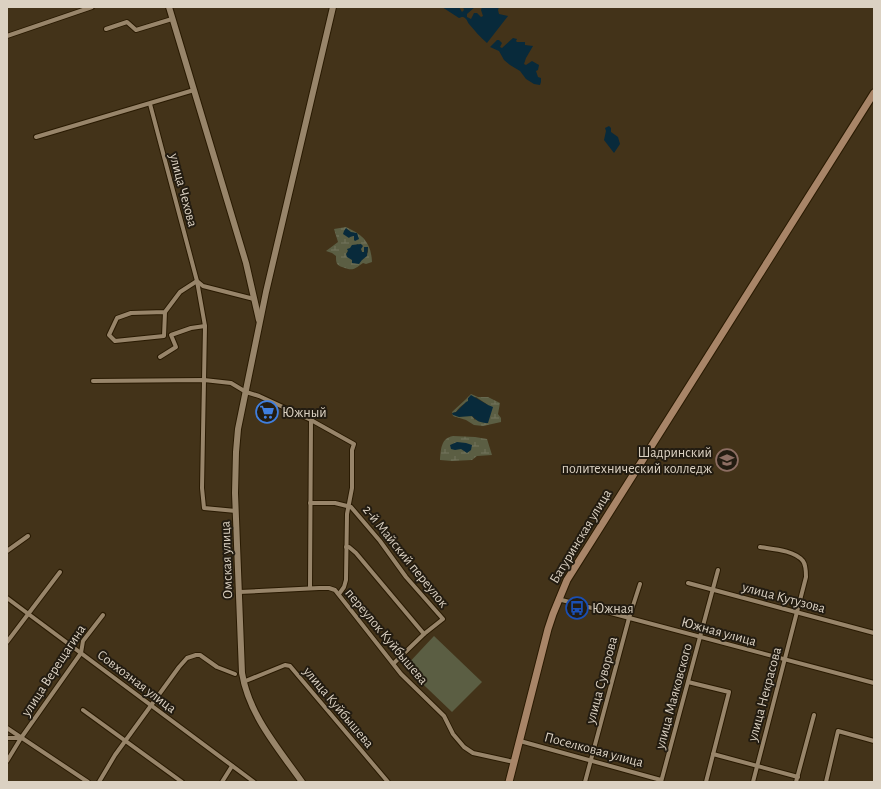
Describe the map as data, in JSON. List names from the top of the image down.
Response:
{
  "streets": {
    "main road": ["Батуринская улица"],
    "street": [
      "улица Чехова",
      "2-й Майский переулок",
      "Омская улица",
      "улица Кутузова",
      "Южная улица",
      "переулок Куйбышева",
      "улица Верещагина",
      "улица Суворова",
      "Совхозная улица",
      "улица Некрасова",
      "улица Маяковского",
      "улица Куйбышева",
      "Поселковая улица"
    ]
  },
  "crossings": [
    ["улица Чехова", "Омская улица"],
    ["Батуринская улица", "Южная улица"],
    ["Батуринская улица", "переулок Куйбышева"],
    ["Батуринская улица", "Поселковая улица"],
    ["2-й Майский переулок", "переулок Куйбышева"],
    ["Омская улица", "переулок Куйбышева"],
    ["Омская улица", "улица Куйбышева"],
    ["улица Кутузова", "улица Некрасова"],
    ["улица Кутузова", "улица Маяковского"],
    ["Южная улица", "улица Суворова"],
    ["Южная улица", "улица Некрасова"],
    ["Южная улица", "улица Маяковского"],
    ["улица Верещагина", "Совхозная улица"],
    ["улица Суворова", "Поселковая улица"],
    ["улица Маяковского", "Поселковая улица"]
  ],
  "places": {
    "supermarket": ["Южный"],
    "school or university": ["Шадринский политехнический колледж"],
    "bus stop": ["Южная"]
  }
}
